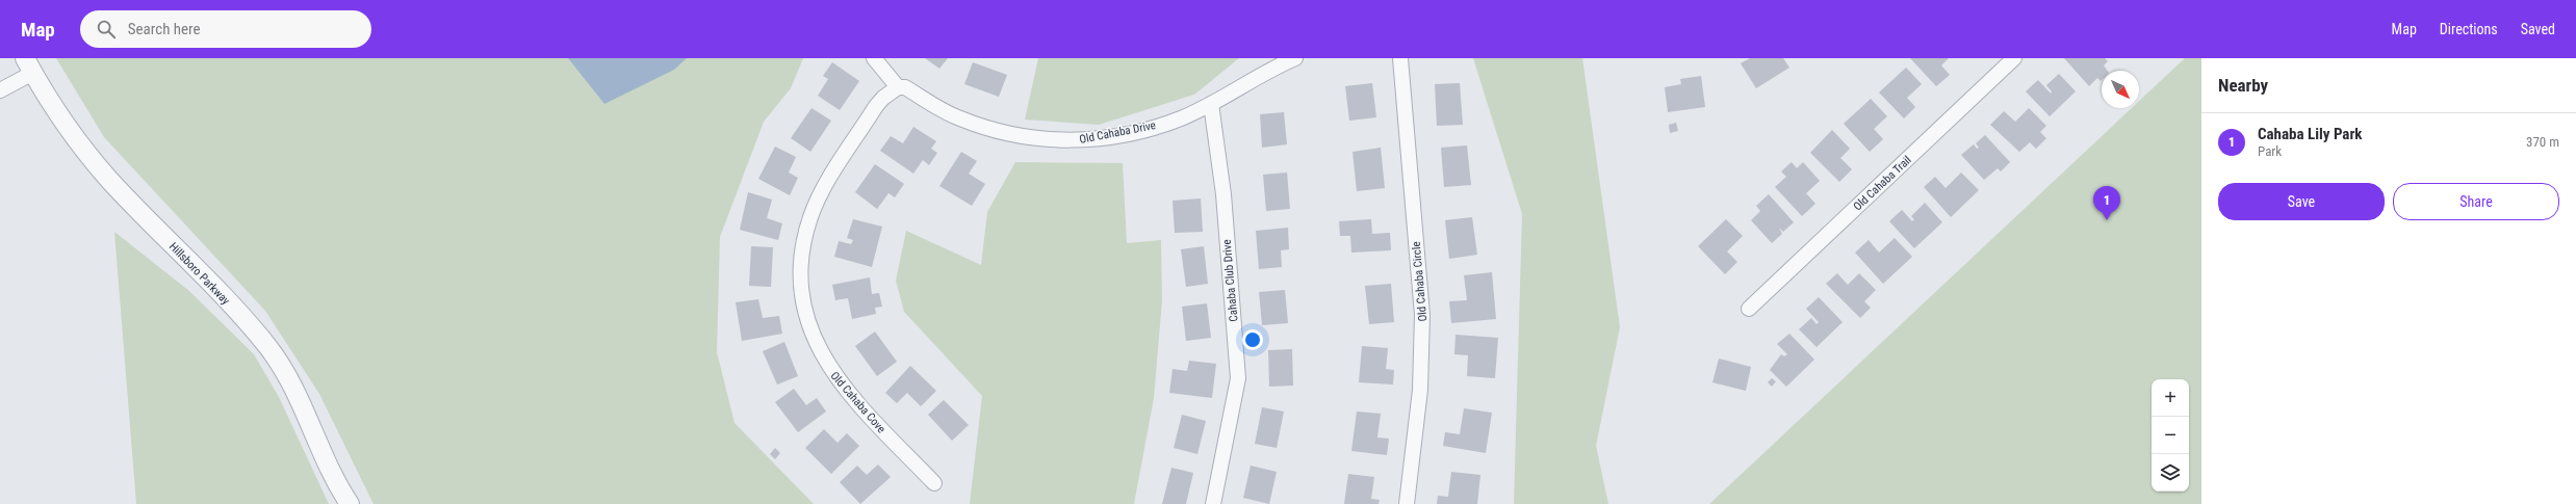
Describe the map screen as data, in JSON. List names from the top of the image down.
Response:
{
  "streets": {
    "street": [
      "Old Cahaba Drive",
      "Old Cahaba Trail",
      "Hillsboro Parkway",
      "Cahaba Club Drive",
      "Old Cahaba Circle",
      "Old Cahaba Cove"
    ]
  },
  "crossings": [
    ["Old Cahaba Drive", "Cahaba Club Drive"],
    ["Old Cahaba Drive", "Old Cahaba Cove"]
  ],
  "north": "bottom right",
  "page": {
    "header": "Map",
    "search": "Search here",
    "nav": ["Map", "Directions", "Saved"],
    "heading": "Nearby",
    "list": [
      {
        "mark": "1",
        "name": "Cahaba Lily Park",
        "note": "Park",
        "value": "370 m"
      }
    ],
    "buttons": ["Save", "Share"],
    "pins": "1",
    "map_buttons": ["+", "−"]
  }
}
